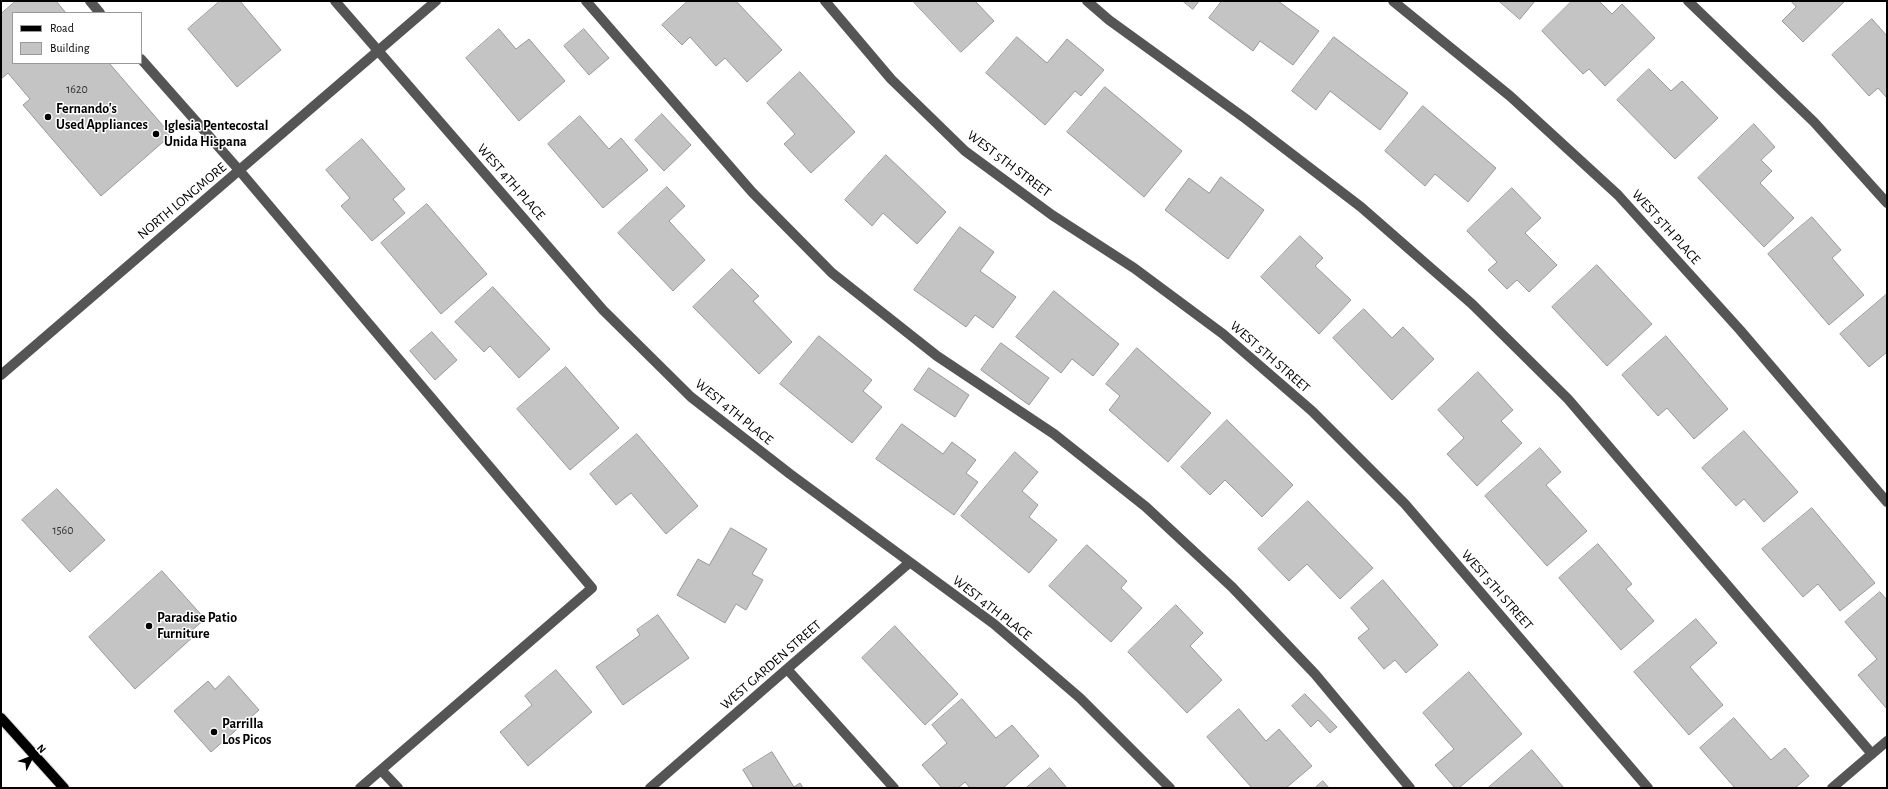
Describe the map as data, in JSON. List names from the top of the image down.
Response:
{
  "streets": {
    "street": [
      "WEST 5TH STREET",
      "WEST 4TH PLACE",
      "NORTH LONGMORE",
      "WEST 5TH PLACE",
      "WEST GARDEN STREET"
    ]
  },
  "crossings": [
    ["WEST 4TH PLACE", "NORTH LONGMORE"],
    ["WEST 4TH PLACE", "WEST GARDEN STREET"]
  ],
  "places": [
    "Fernando's Used Appliances",
    "Iglesia Pentecostal Unida Hispana",
    "Paradise Patio Furniture",
    "Parrilla Los Picos"
  ],
  "house_numbers": ["1620", "1560"],
  "legend": ["Road", "Building"],
  "north": "top right"
}
